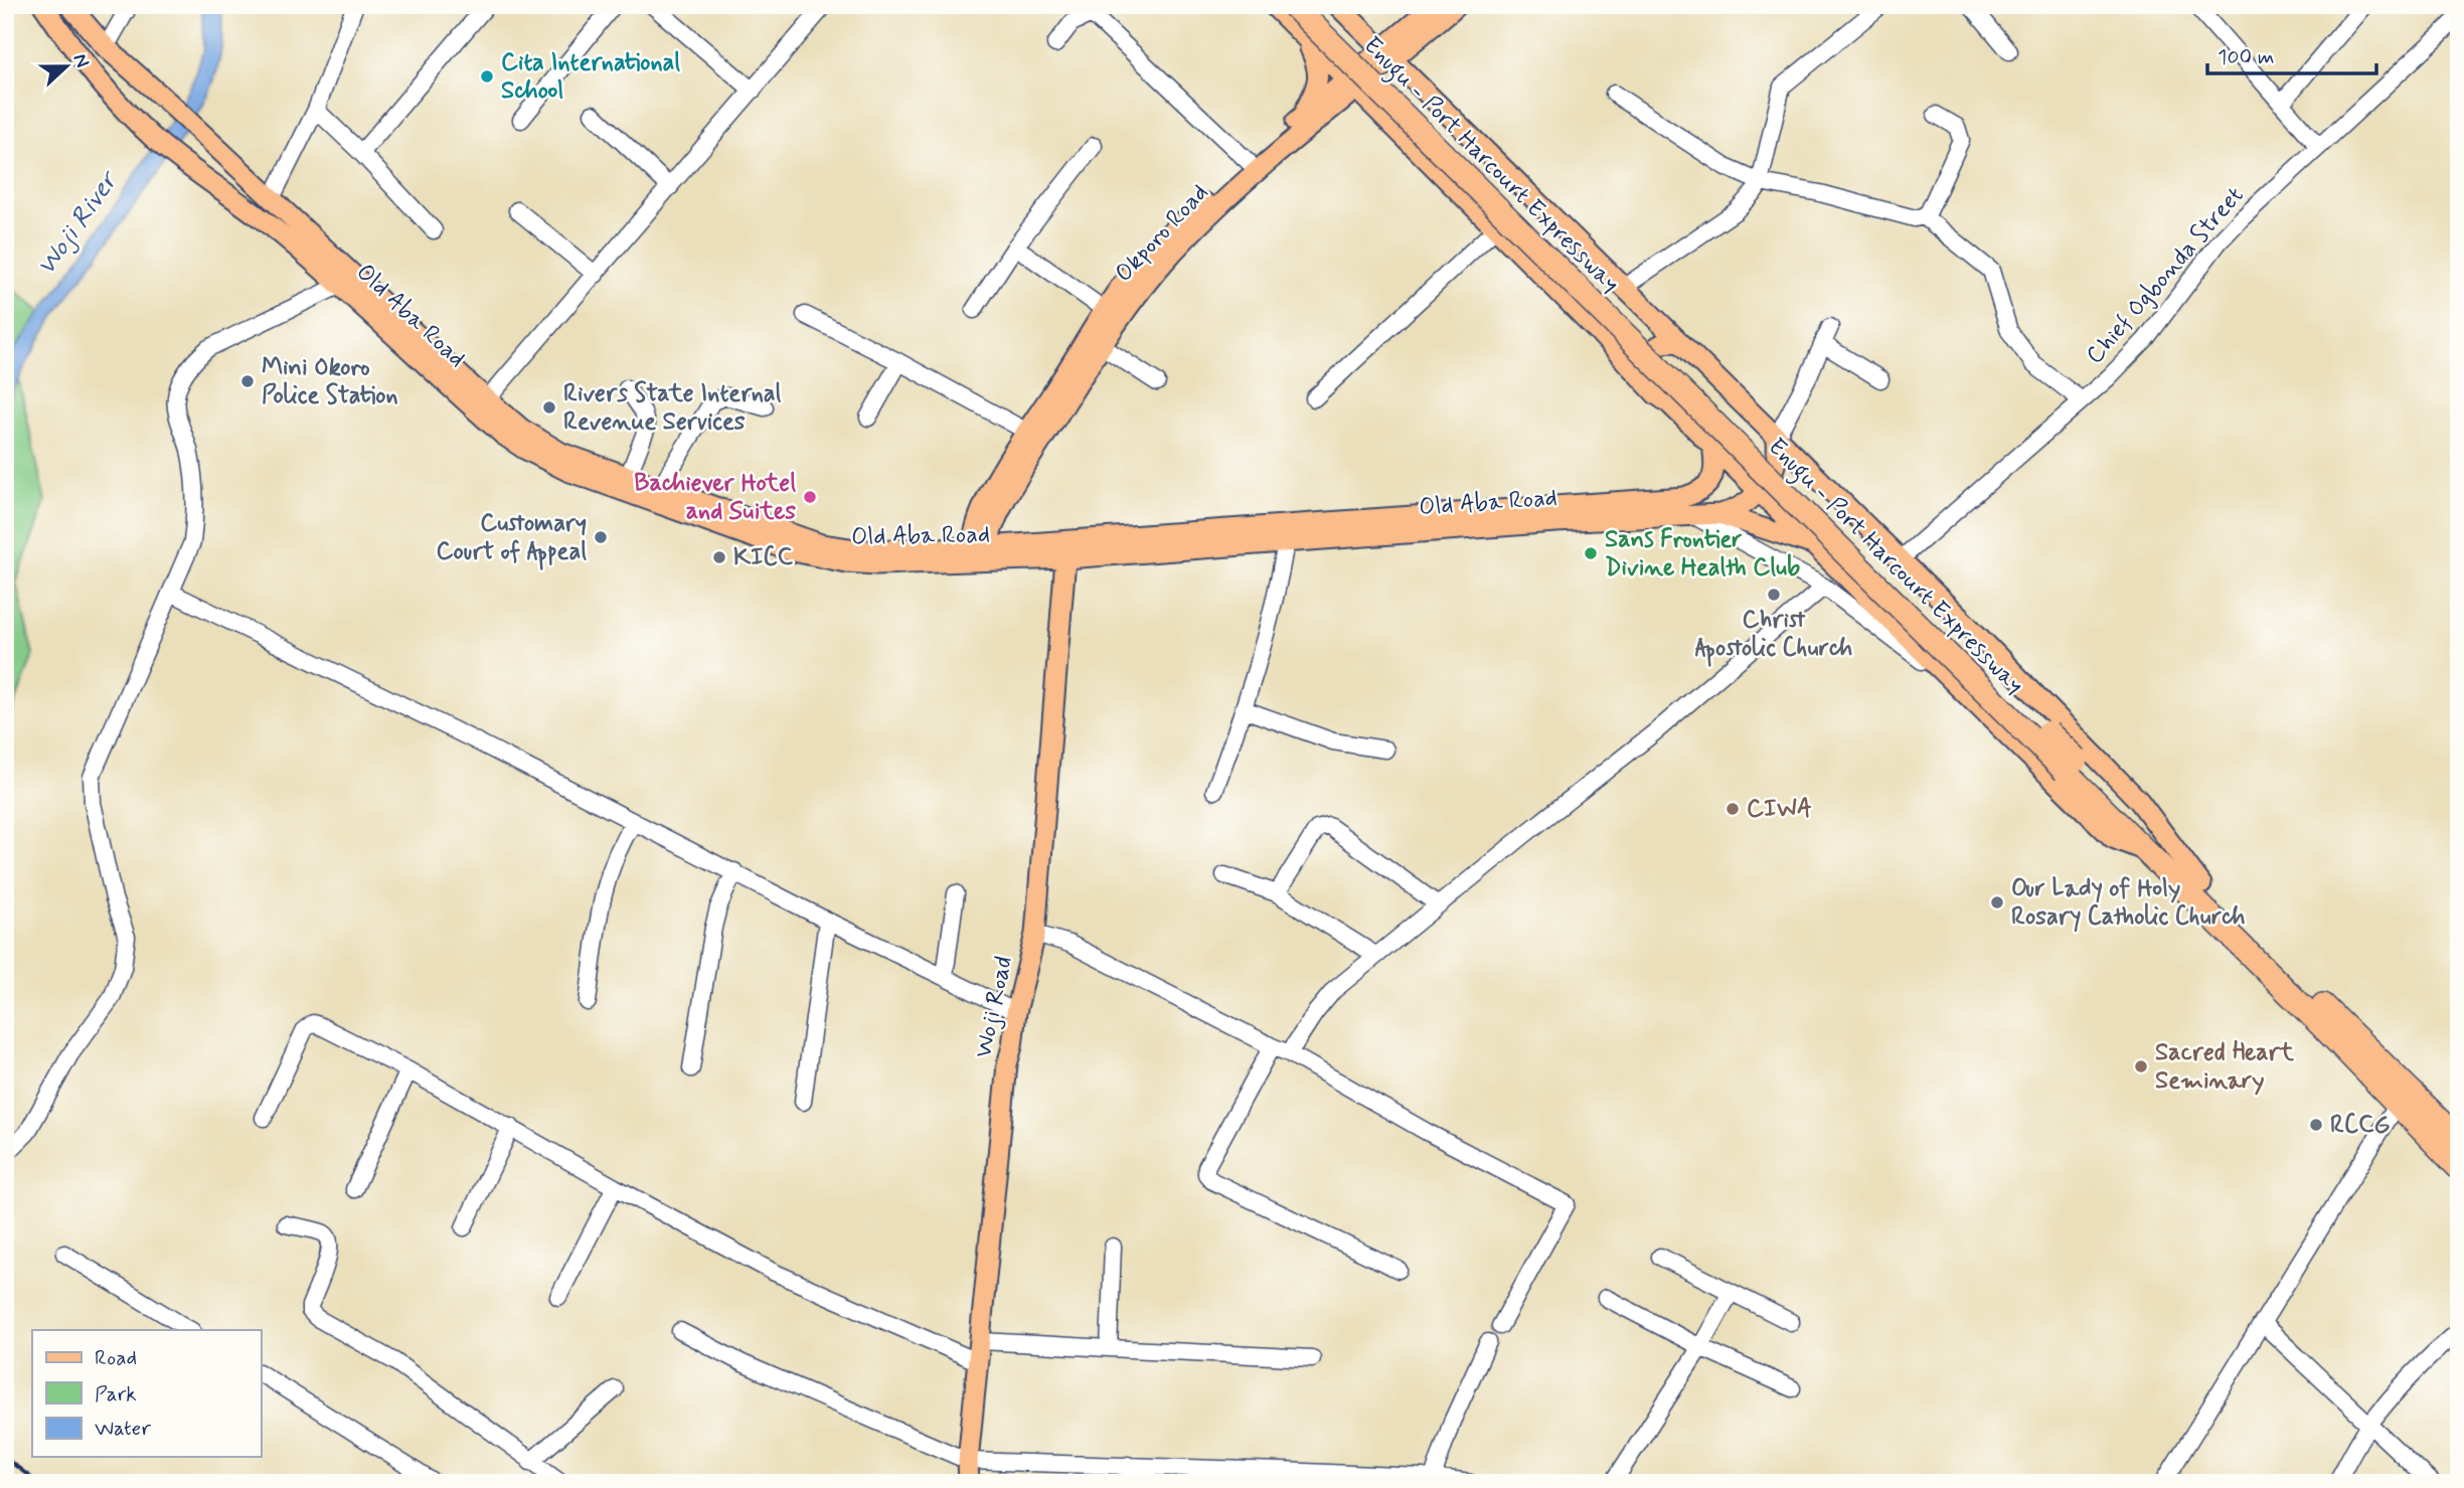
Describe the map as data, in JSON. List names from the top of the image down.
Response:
{
  "streets": {
    "highway": ["Enugu - Port Harcourt Expressway"],
    "main road": ["Okporo Road", "Old Aba Road", "Woji Road"],
    "street": ["Chief Ogbonda Street"]
  },
  "crossings": [
    ["Okporo Road", "Old Aba Road"],
    ["Old Aba Road", "Woji Road"]
  ],
  "water": ["Woji River"],
  "places": [
    "Cita International School",
    "Mini Okoro Police Station",
    "Rivers State Internal Revenue Services",
    "Bachiever Hotel and Suites",
    "Customary Court of Appeal",
    "Sans Frontier Divine Health Club",
    "KICC",
    "Christ Apostolic Church",
    "CIWA",
    "Our Lady of Holy Rosary Catholic Church",
    "Sacred Heart Seminary",
    "RCCG"
  ],
  "legend": ["Road", "Park", "Water"],
  "scale_bar": "100 m",
  "north": "right"
}
